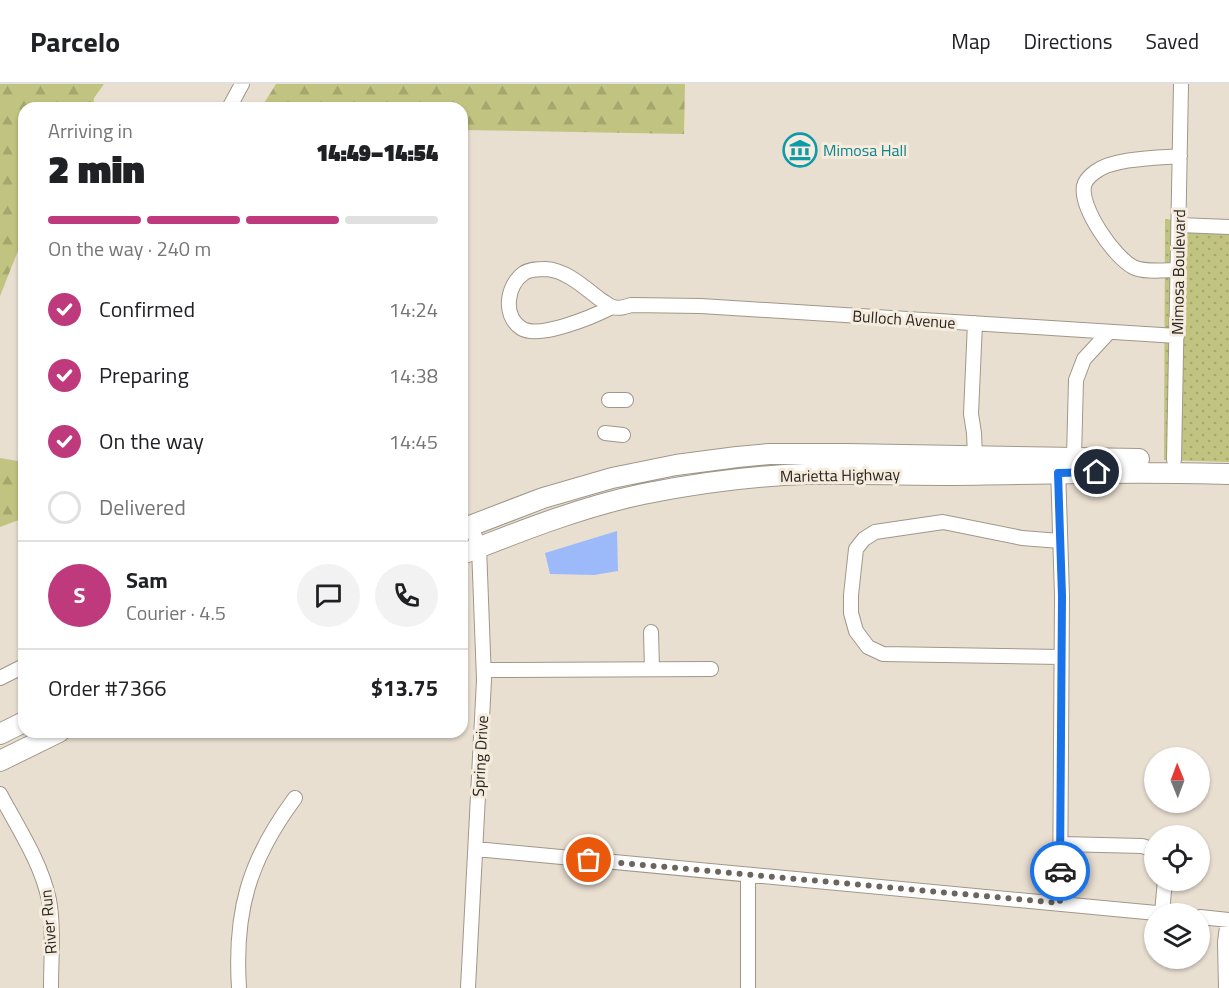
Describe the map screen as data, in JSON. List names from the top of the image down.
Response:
{
  "streets": {
    "highway": ["Marietta Highway"],
    "street": [
      "Mimosa Boulevard",
      "Bulloch Avenue",
      "Spring Drive",
      "River Run"
    ]
  },
  "crossings": [
    ["Mimosa Boulevard", "Bulloch Avenue"],
    ["Mimosa Boulevard", "Marietta Highway"],
    ["Marietta Highway", "Spring Drive"]
  ],
  "places": {
    "museum": ["Mimosa Hall"]
  },
  "north": "top",
  "page": {
    "header": "Parcelo",
    "nav": ["Map", "Directions", "Saved"],
    "heading": ["2 min", "Arriving in", "14:49–14:54"],
    "panel": [
      "Sam",
      "Courier · 4.5",
      "Order #7366",
      "$13.75"
    ],
    "bar": "On the way · 240 m",
    "list": [
      ["Confirmed", "14:24"],
      ["Preparing", "14:38"],
      ["On the way", "14:45"],
      "Delivered"
    ],
    "round": "S"
  }
}
